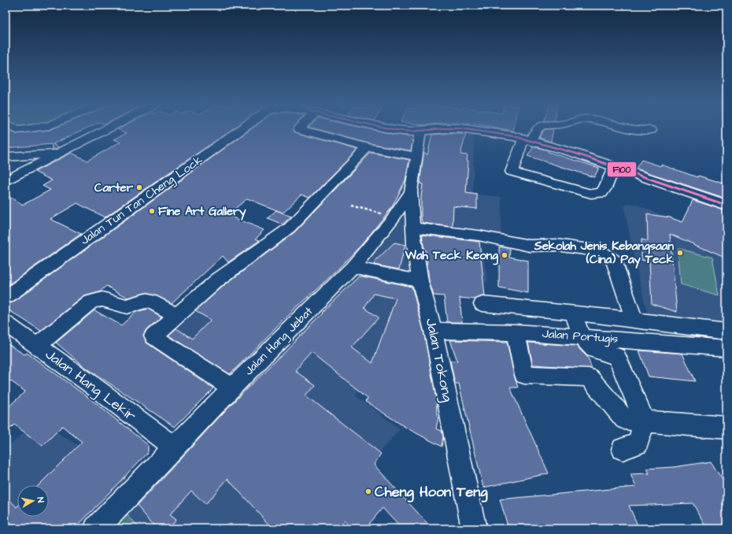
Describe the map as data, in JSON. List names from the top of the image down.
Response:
{
  "streets": {
    "street": [
      "Jalan Tun Tan Cheng Lock",
      "Jalan Portugis",
      "Jalan Hang Jebat",
      "Jalan Tokong",
      "Jalan Hang Lekir"
    ]
  },
  "crossings": [
    ["Jalan Portugis", "Jalan Tokong"],
    ["Jalan Hang Jebat", "Jalan Tokong"],
    ["Jalan Hang Jebat", "Jalan Hang Lekir"]
  ],
  "places": [
    "Carter",
    "Fine Art Gallery",
    "Sekolah Jenis Kebangsaan (Cina) Pay Teck",
    "Wah Teck Keong",
    "Cheng Hoon Teng"
  ],
  "lines": ["transit line F100"],
  "north": "right"
}
